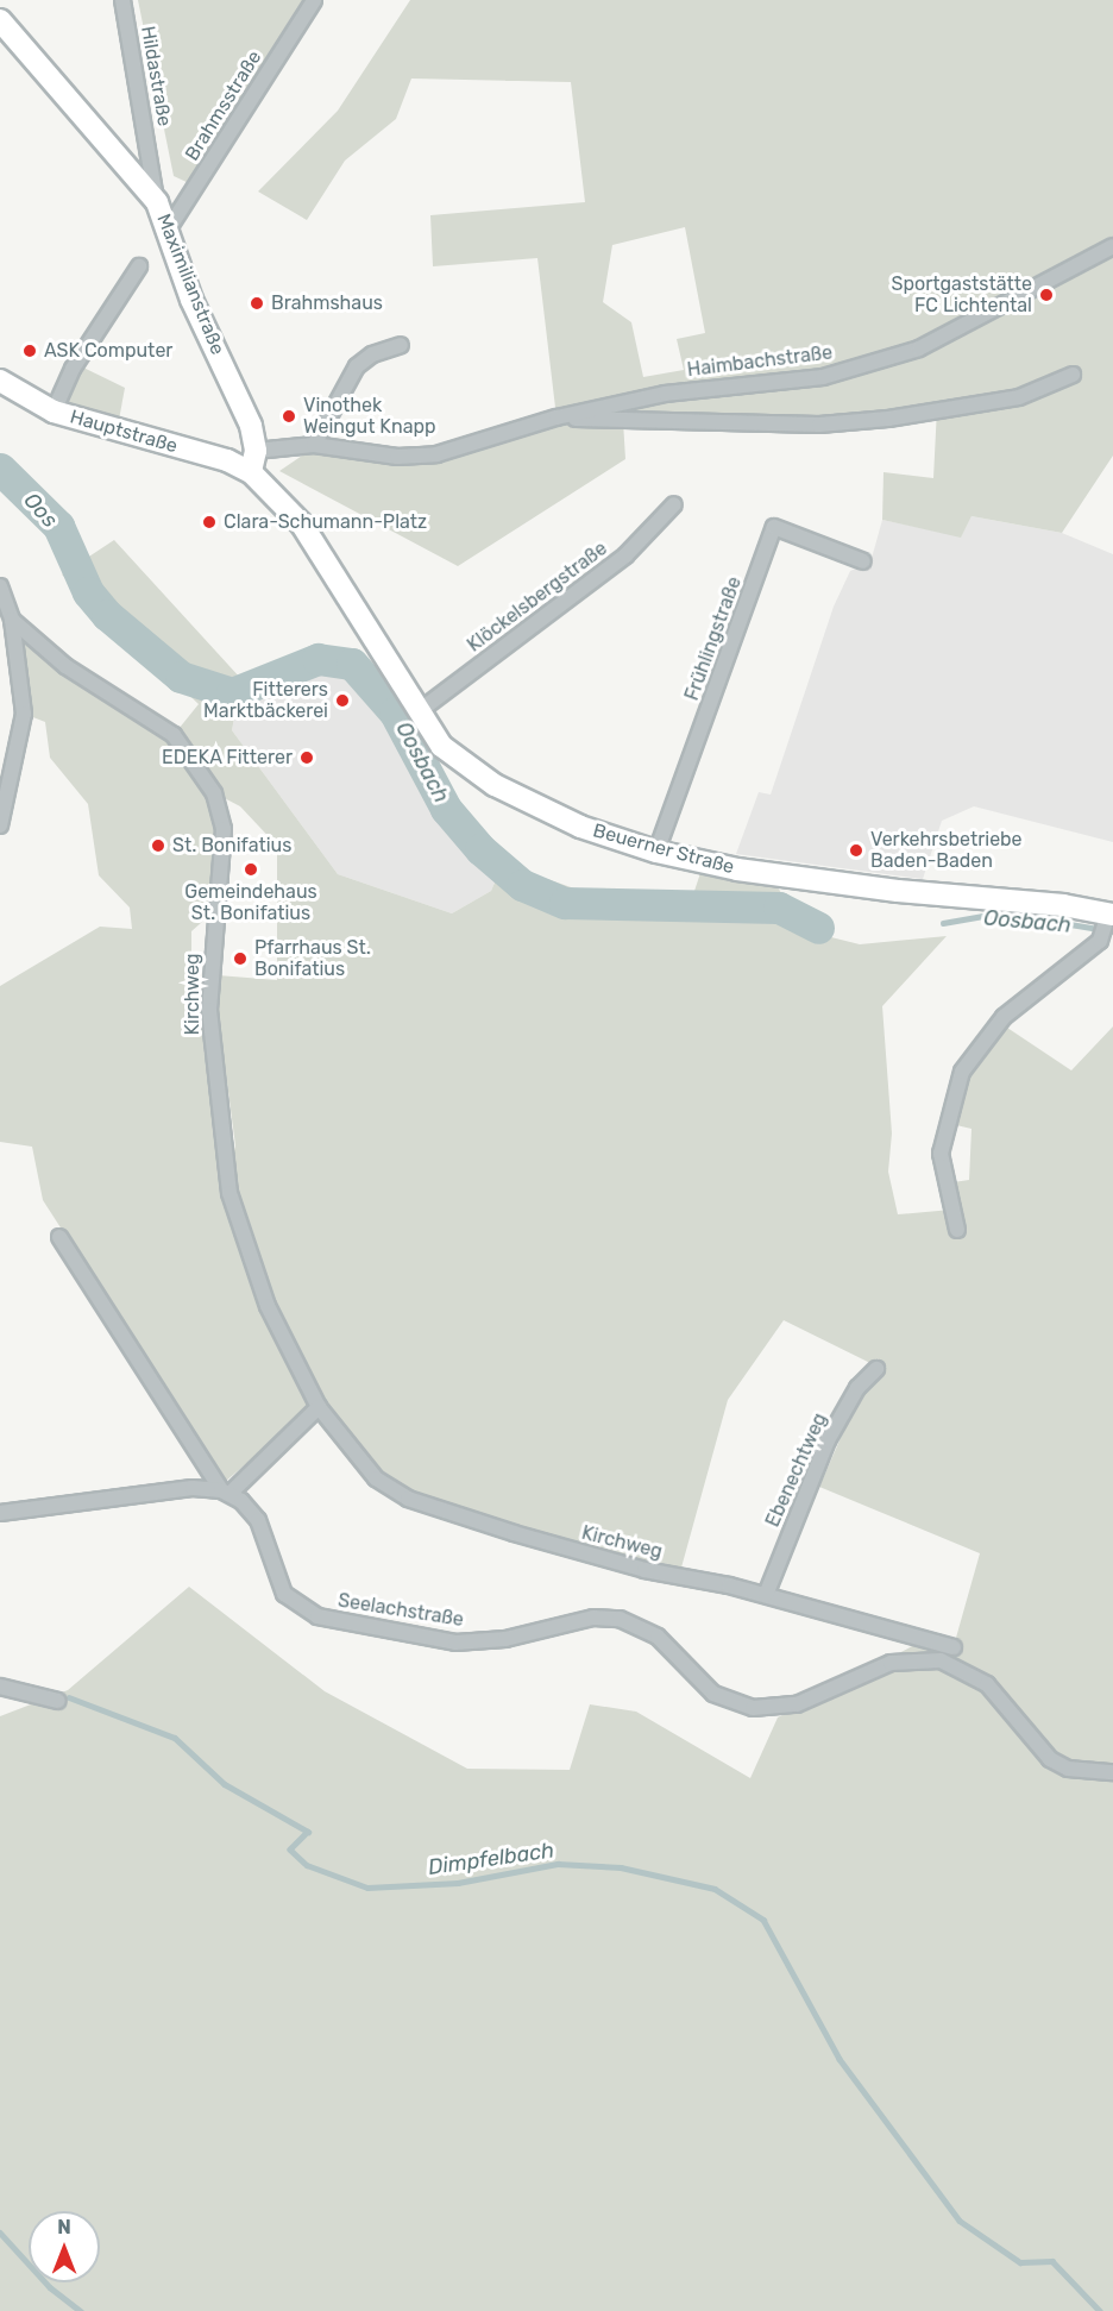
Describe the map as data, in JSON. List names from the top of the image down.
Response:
{
  "streets": {
    "main road": ["Maximilianstraße", "Hauptstraße", "Beuerner Straße"],
    "street": [
      "Hildastraße",
      "Brahmsstraße",
      "Haimbachstraße",
      "Klöckelsbergstraße",
      "Frühlingstraße",
      "Kirchweg",
      "Ebenechtweg",
      "Seelachstraße"
    ]
  },
  "crossings": [
    ["Hildastraße", "Maximilianstraße"],
    ["Brahmsstraße", "Maximilianstraße"],
    ["Maximilianstraße", "Haimbachstraße"],
    ["Maximilianstraße", "Hauptstraße"],
    ["Maximilianstraße", "Beuerner Straße"],
    ["Hauptstraße", "Beuerner Straße"],
    ["Klöckelsbergstraße", "Beuerner Straße"],
    ["Frühlingstraße", "Beuerner Straße"],
    ["Kirchweg", "Ebenechtweg"]
  ],
  "water": ["Oos", "Oosbach", "Dimpfelbach"],
  "places": [
    "Sportgaststätte FC Lichtental",
    "Brahmshaus",
    "ASK Computer",
    "Vinothek Weingut Knapp",
    "Clara-Schumann-Platz",
    "Fitterers Marktbäckerei",
    "EDEKA Fitterer",
    "St. Bonifatius",
    "Verkehrsbetriebe Baden-Baden",
    "Gemeindehaus St. Bonifatius",
    "Pfarrhaus St. Bonifatius"
  ],
  "north": "top"
}
